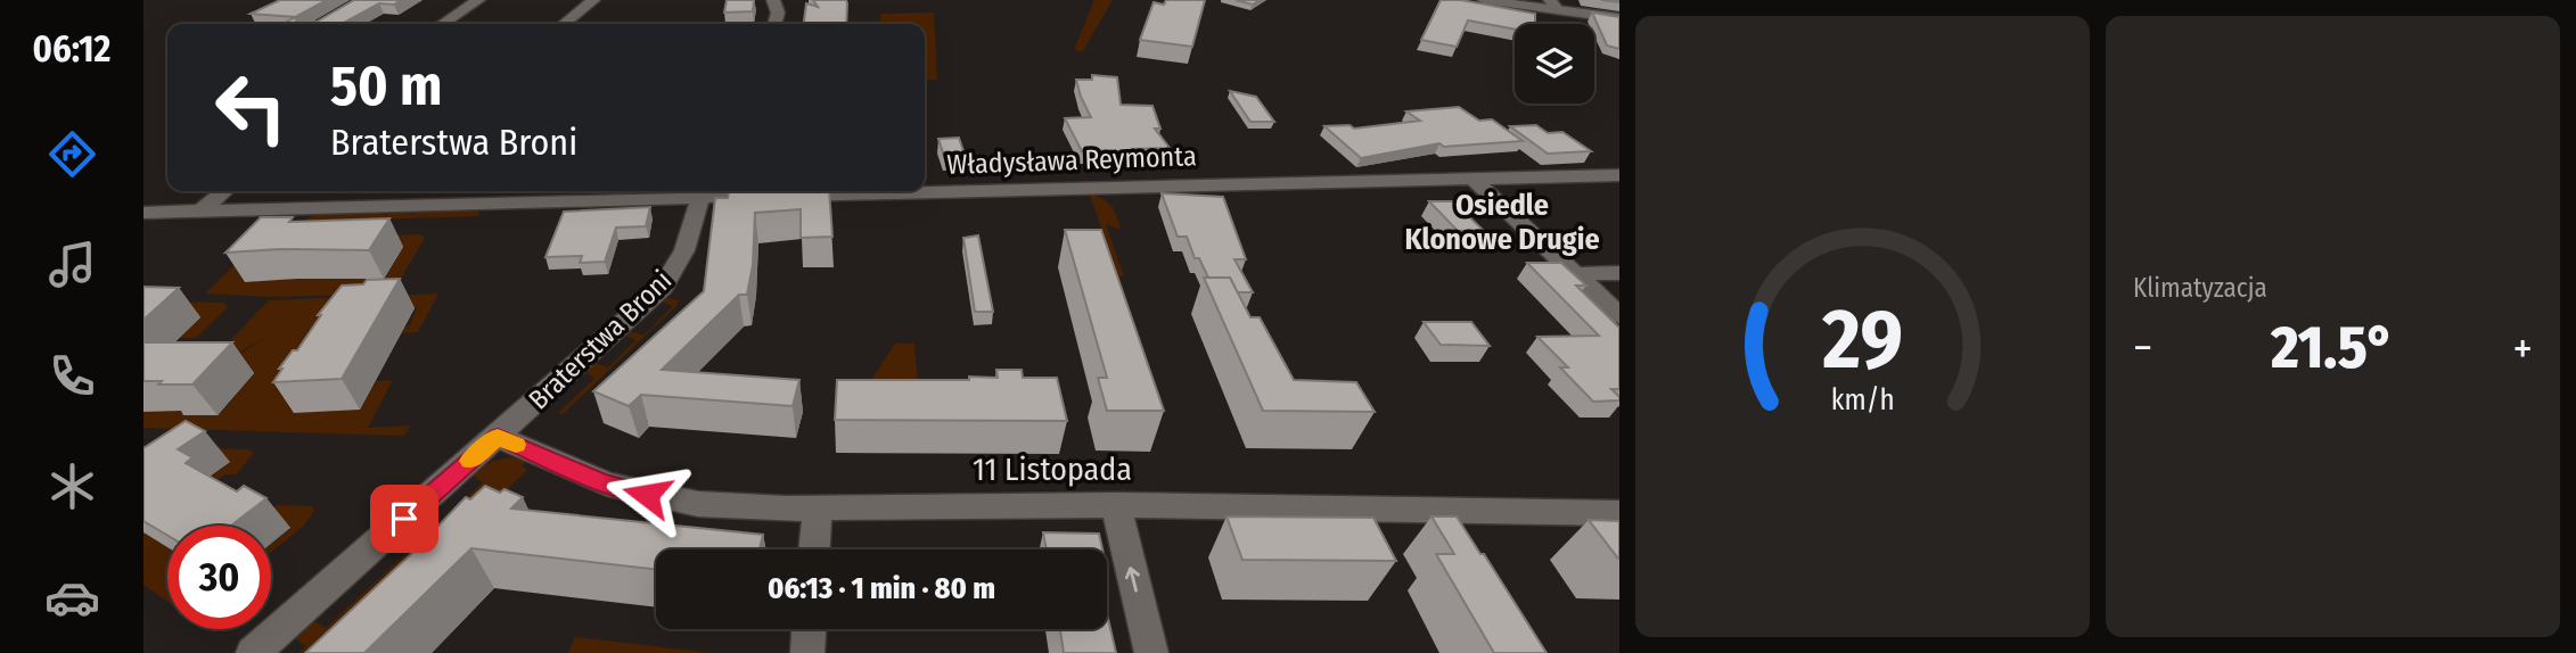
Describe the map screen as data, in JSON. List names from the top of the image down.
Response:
{
  "streets": {
    "street": ["Władysława Reymonta", "Braterstwa Broni", "11 Listopada"]
  },
  "crossings": [
    ["Władysława Reymonta", "Braterstwa Broni"],
    ["Braterstwa Broni", "11 Listopada"]
  ],
  "districts": ["Osiedle Klonowe Drugie"],
  "page": {
    "tabs": "06:12",
    "tile": "Klimatyzacja",
    "turn": ["50 m", "Braterstwa Broni"],
    "heat": ["−", "21.5°", "+"],
    "limit": "30",
    "trip": "06:13 · 1 min · 80 m",
    "gauge": ["29", "km/h"]
  }
}
